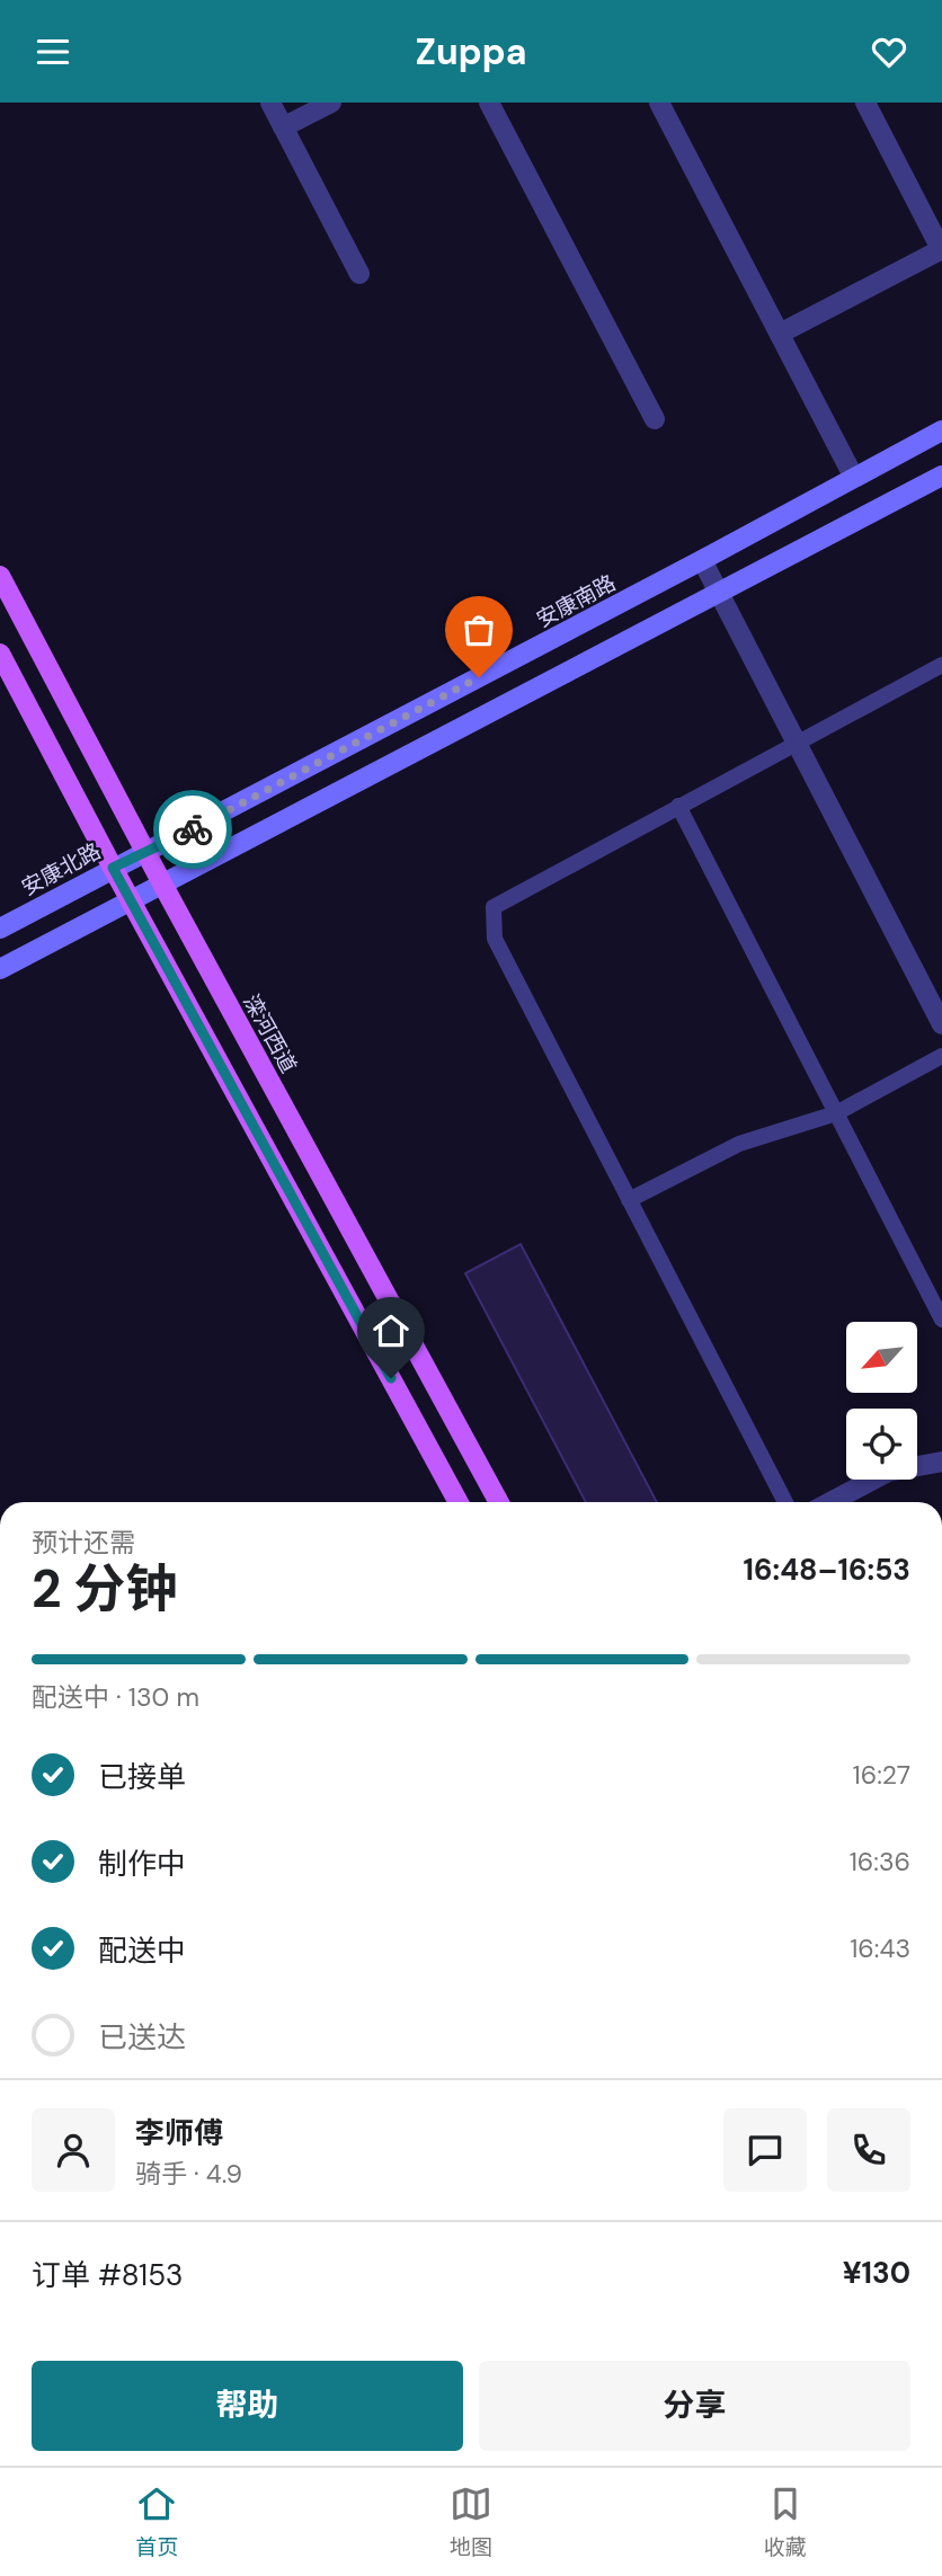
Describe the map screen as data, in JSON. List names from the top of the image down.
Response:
{
  "streets": {
    "main road": ["安康南路", "安康北路", "滦河西道"]
  },
  "crossings": [
    ["安康南路", "安康北路"],
    ["安康南路", "滦河西道"],
    ["安康北路", "滦河西道"]
  ],
  "north": "bottom left",
  "page": {
    "header": "Zuppa",
    "heading": ["2 分钟", "预计还需", "16:48–16:53"],
    "panel": [
      "李师傅",
      "骑手 · 4.9",
      "订单 #8153",
      "¥130"
    ],
    "bar": "配送中 · 130 m",
    "list": [
      ["已接单", "16:27"],
      ["制作中", "16:36"],
      ["配送中", "16:43"],
      "已送达"
    ],
    "buttons": ["帮助", "分享"],
    "tabs": ["首页", "地图", "收藏"]
  }
}
